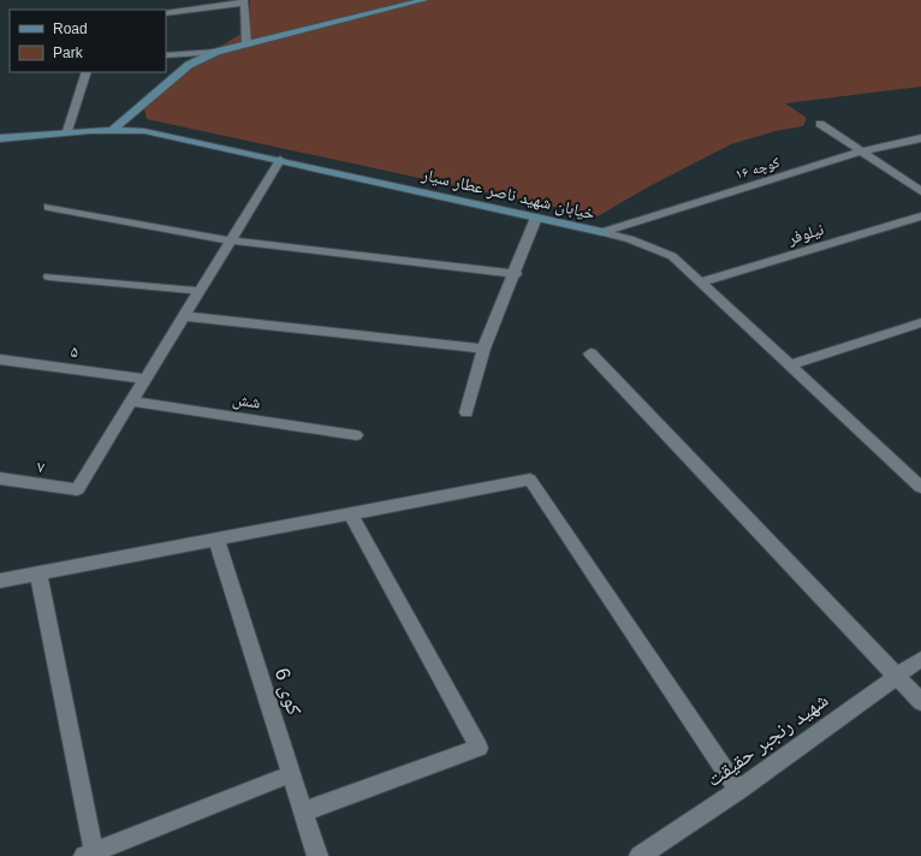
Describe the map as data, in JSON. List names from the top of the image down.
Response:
{
  "streets": {
    "street": [
      "کوچه ۱۶",
      "خیابان شهید ناصر عطار سیار",
      "نیلوفر",
      "۵",
      "شش",
      "۷",
      "کوی 6",
      "شهید رنجبر حقیقت"
    ]
  },
  "crossings": [
    ["کوچه ۱۶", "خیابان شهید ناصر عطار سیار"],
    ["خیابان شهید ناصر عطار سیار", "نیلوفر"],
    ["شش", "۷"]
  ],
  "legend": ["Road", "Park"]
}
